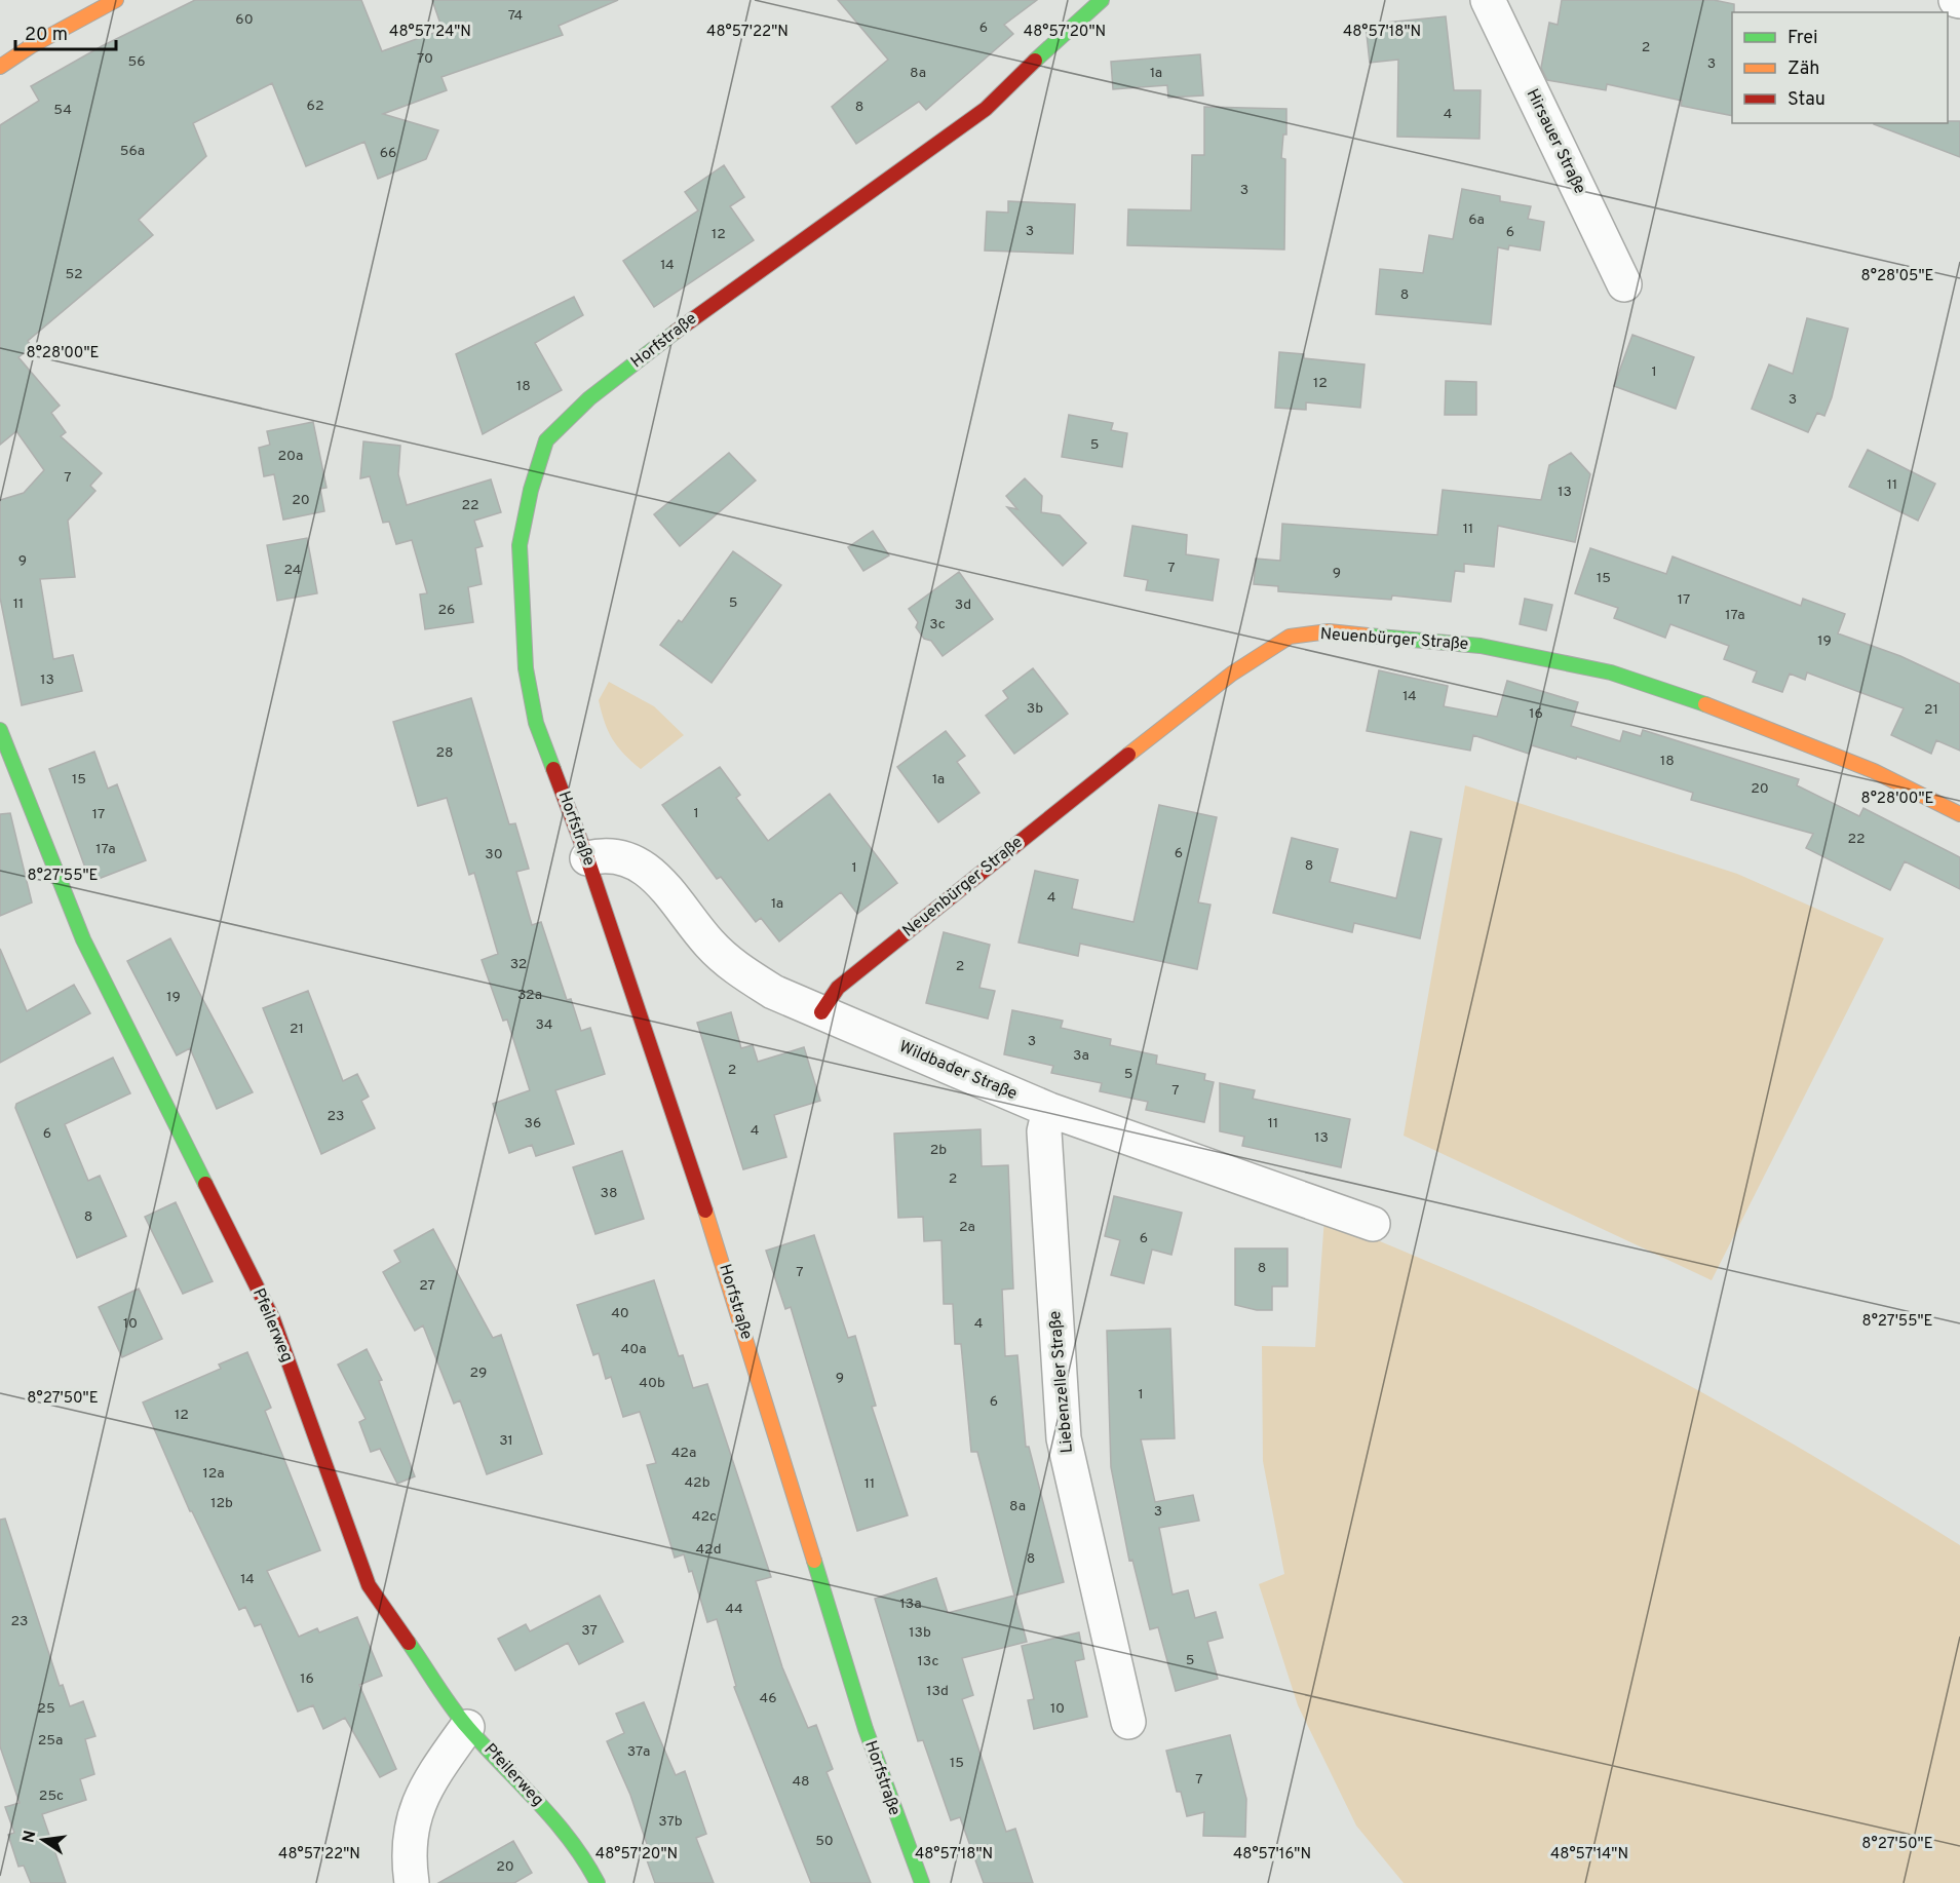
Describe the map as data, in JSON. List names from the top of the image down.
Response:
{
  "streets": {
    "street": [
      "Hirsauer Straße",
      "Horfstraße",
      "Neuenbürger Straße",
      "Wildbader Straße",
      "Pfeilerweg",
      "Liebenzeller Straße"
    ]
  },
  "crossings": [
    ["Horfstraße", "Wildbader Straße"],
    ["Neuenbürger Straße", "Wildbader Straße"],
    ["Wildbader Straße", "Liebenzeller Straße"]
  ],
  "house_numbers": [
    "74",
    "60",
    "6",
    "2",
    "70",
    "56",
    "3",
    "8a",
    "1a",
    "62",
    "8",
    "54",
    "4",
    "56a",
    "66",
    "3",
    "6a",
    "3",
    "6",
    "12",
    "14",
    "52",
    "8",
    "1",
    "12",
    "18",
    "3",
    "5",
    "20a",
    "7",
    "11",
    "13",
    "20",
    "22",
    "11",
    "9",
    "7",
    "24",
    "9",
    "15",
    "17",
    "5",
    "11",
    "3d",
    "26",
    "17a",
    "3c",
    "19",
    "13",
    "14",
    "3b",
    "21",
    "16",
    "28",
    "18",
    "15",
    "1a",
    "20",
    "1",
    "17",
    "22",
    "17a",
    "6",
    "30",
    "8",
    "1",
    "4",
    "1a",
    "32",
    "2",
    "32a",
    "19",
    "34",
    "21",
    "3",
    "3a",
    "2",
    "5",
    "7",
    "23",
    "36",
    "11",
    "4",
    "6",
    "13",
    "2b",
    "2",
    "38",
    "8",
    "2a",
    "6",
    "8",
    "7",
    "27",
    "40",
    "10",
    "4",
    "40a",
    "29",
    "9",
    "40b",
    "1",
    "6",
    "12",
    "31",
    "42a",
    "12a",
    "42b",
    "11",
    "12b",
    "8a",
    "3",
    "42c",
    "42d",
    "8",
    "14",
    "13a",
    "44",
    "23",
    "37",
    "13b",
    "5",
    "13c",
    "16",
    "13d",
    "46",
    "25",
    "10",
    "25a",
    "37a",
    "15",
    "7",
    "48",
    "25c",
    "37b",
    "50",
    "20"
  ],
  "legend": ["Frei", "Zäh", "Stau"],
  "scale_bar": "20 m",
  "north": "left",
  "coordinates": [
    "48°57'24\"N",
    "48°57'22\"N",
    "48°57'20\"N",
    "48°57'18\"N",
    "8°28'05\"E",
    "8°28'00\"E",
    "8°27'55\"E",
    "8°27'50\"E",
    "48°57'16\"N",
    "48°57'14\"N"
  ]
}
